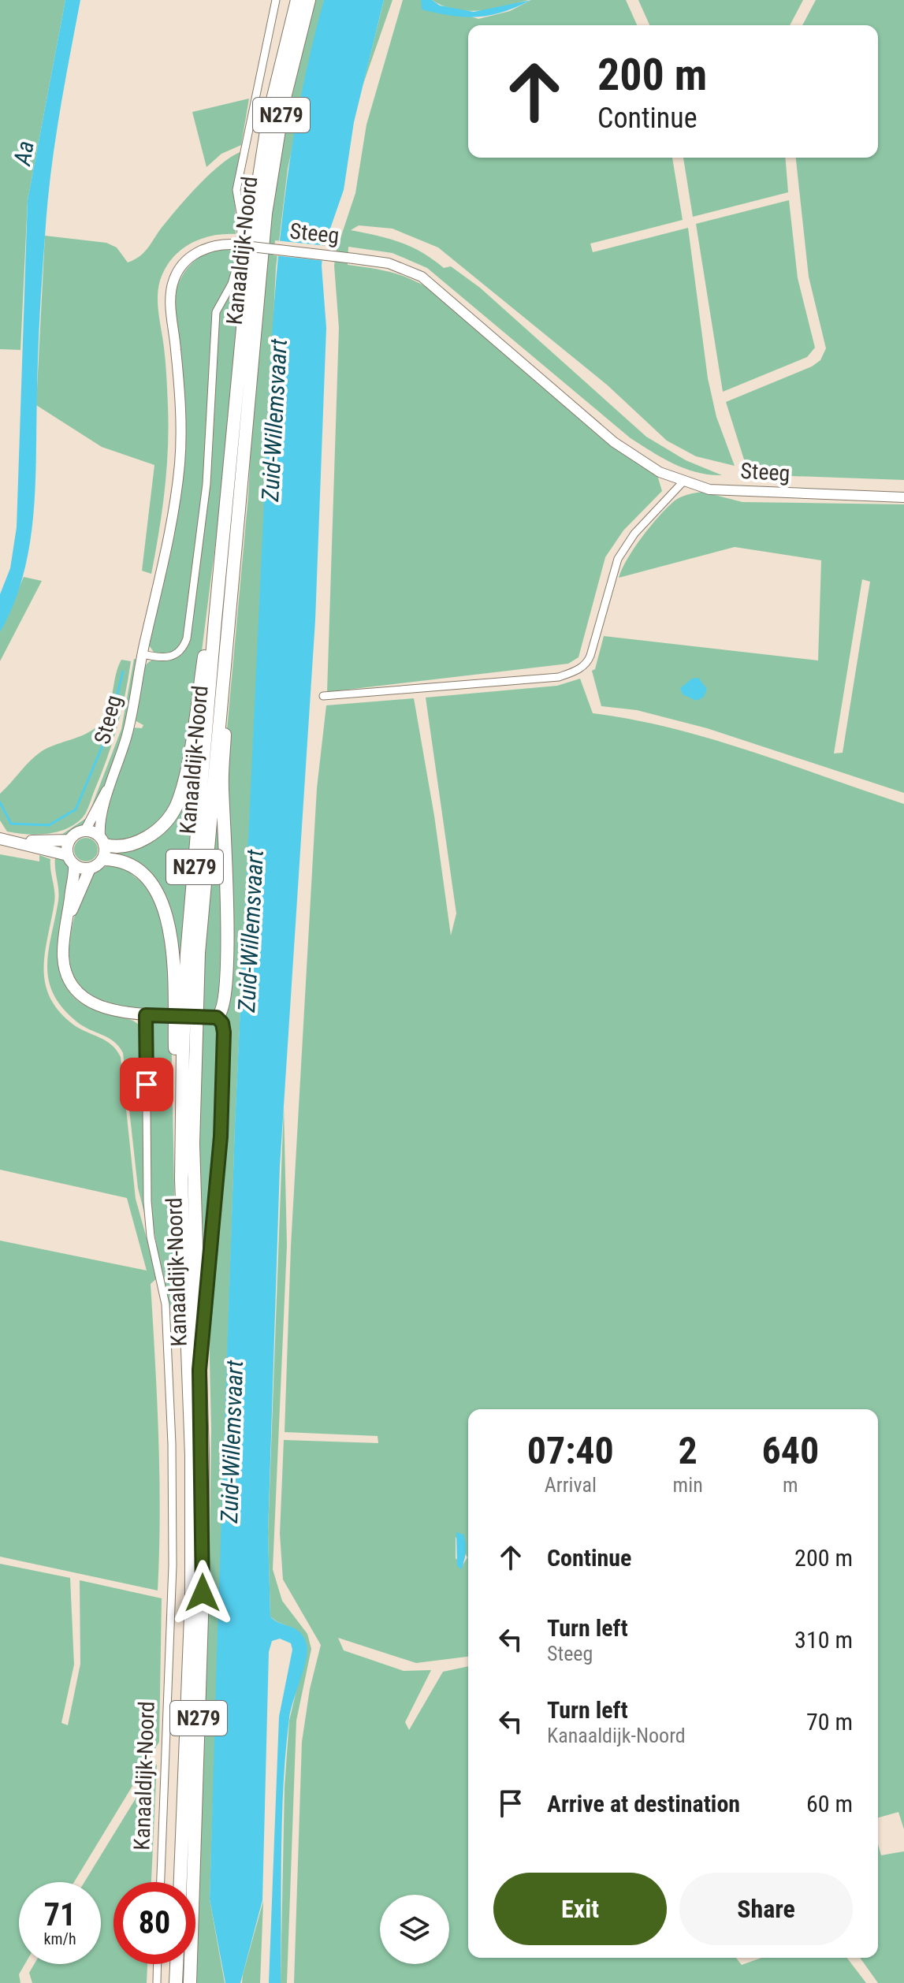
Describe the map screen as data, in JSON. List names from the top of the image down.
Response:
{
  "streets": {
    "highway": ["N279", "Kanaaldijk-Noord"],
    "street": ["Steeg"]
  },
  "crossings": [
    ["N279", "Steeg"],
    ["N279", "Kanaaldijk-Noord"],
    ["Steeg", "Kanaaldijk-Noord"]
  ],
  "water": ["Aa", "Zuid-Willemsvaart"],
  "page": {
    "turn": ["200 m", "Continue"],
    "eta": [
      "07:40",
      "Arrival",
      "2",
      "min",
      "640",
      "m"
    ],
    "list": [
      {
        "name": "Continue",
        "value": "200 m"
      },
      {
        "name": "Turn left",
        "note": "Steeg",
        "value": "310 m"
      },
      {
        "name": "Turn left",
        "note": "Kanaaldijk-Noord",
        "value": "70 m"
      },
      {
        "name": "Arrive at destination",
        "value": "60 m"
      }
    ],
    "buttons": ["Exit", "Share"],
    "speed": "71 km/h",
    "limit": "80"
  }
}
